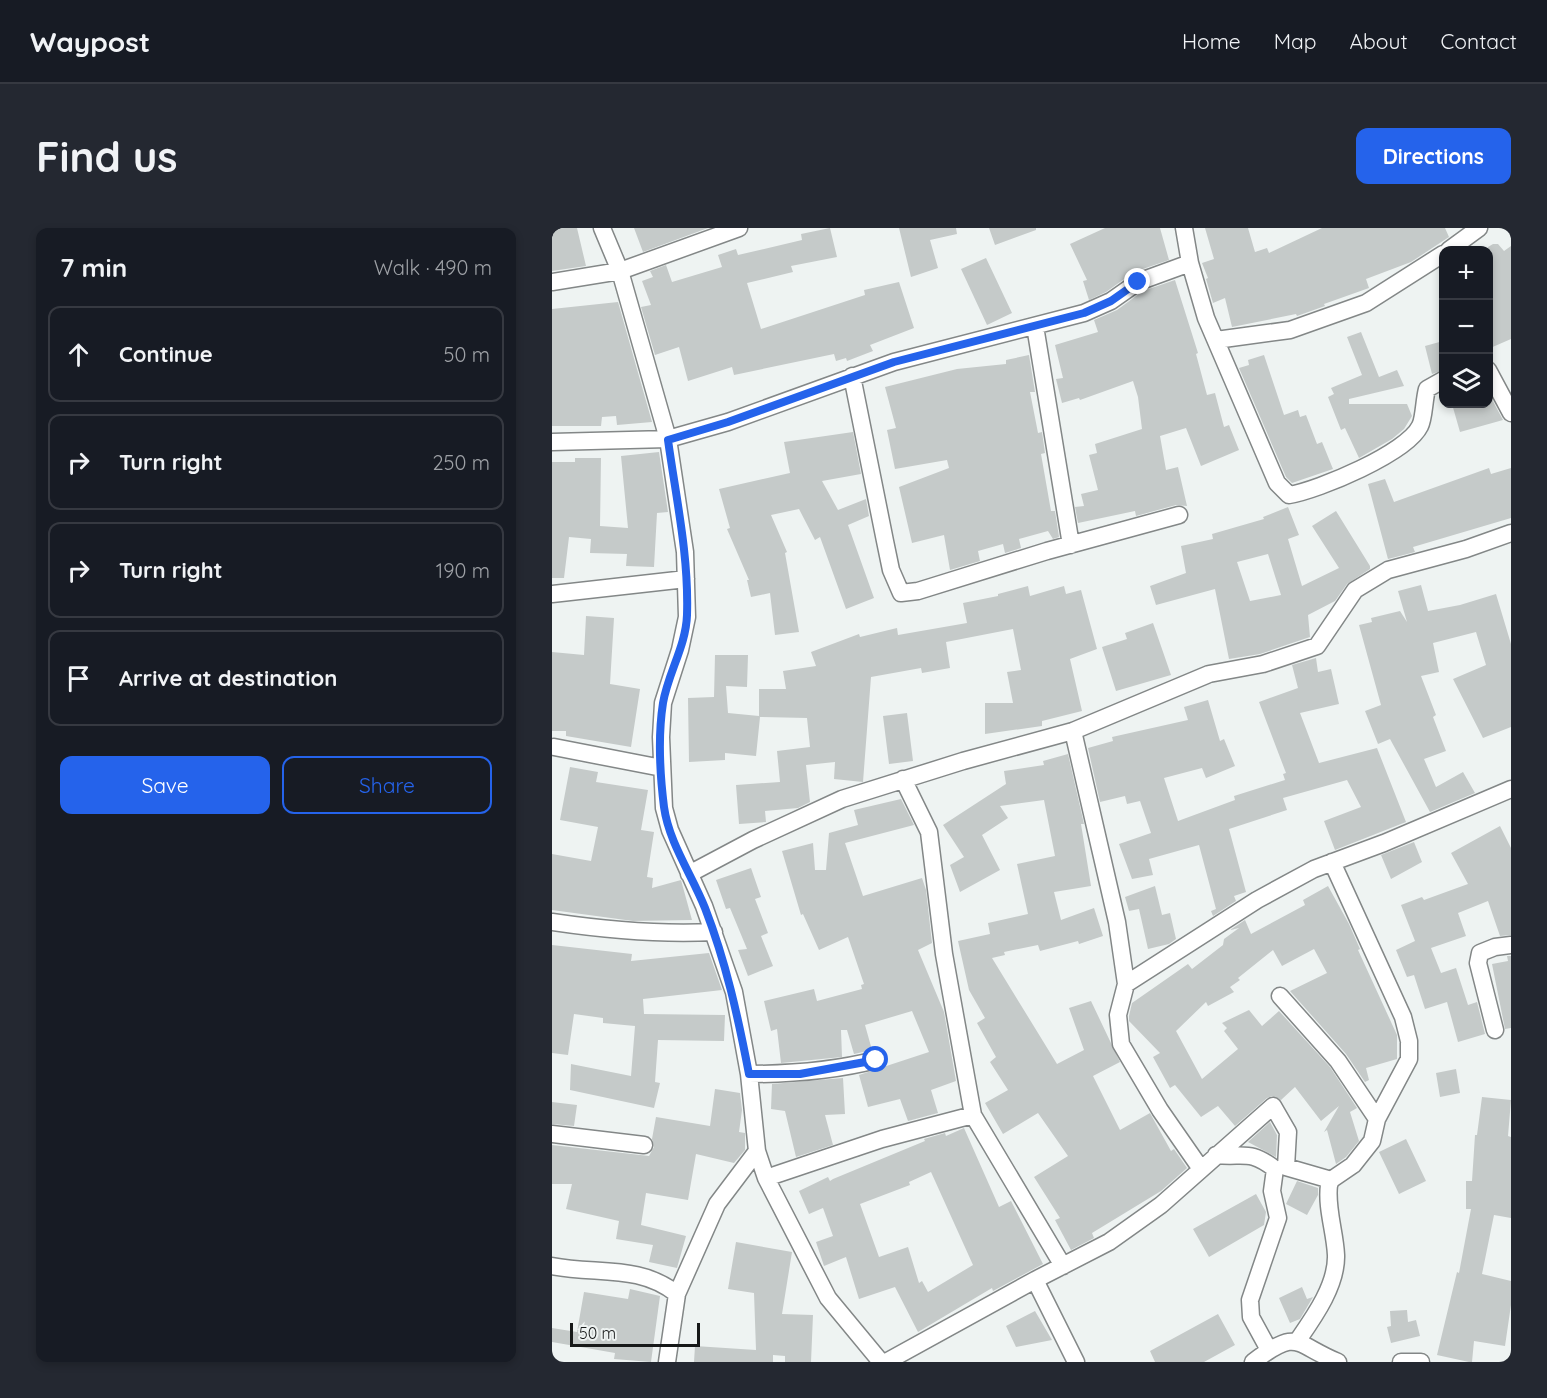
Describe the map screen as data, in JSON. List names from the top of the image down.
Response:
{
  "scale_bar": "50 m",
  "page": {
    "header": "Waypost",
    "nav": [
      "Home",
      "Map",
      "About",
      "Contact"
    ],
    "buttons": [
      "Directions",
      ["Save", "Share"]
    ],
    "title": "Find us",
    "heading": ["7 min", "Walk · 490 m"],
    "map_buttons": ["+", "−"],
    "list": [
      ["Continue", "50 m"],
      ["Turn right", "250 m"],
      ["Turn right", "190 m"],
      "Arrive at destination"
    ],
    "scale": "50 m"
  }
}
